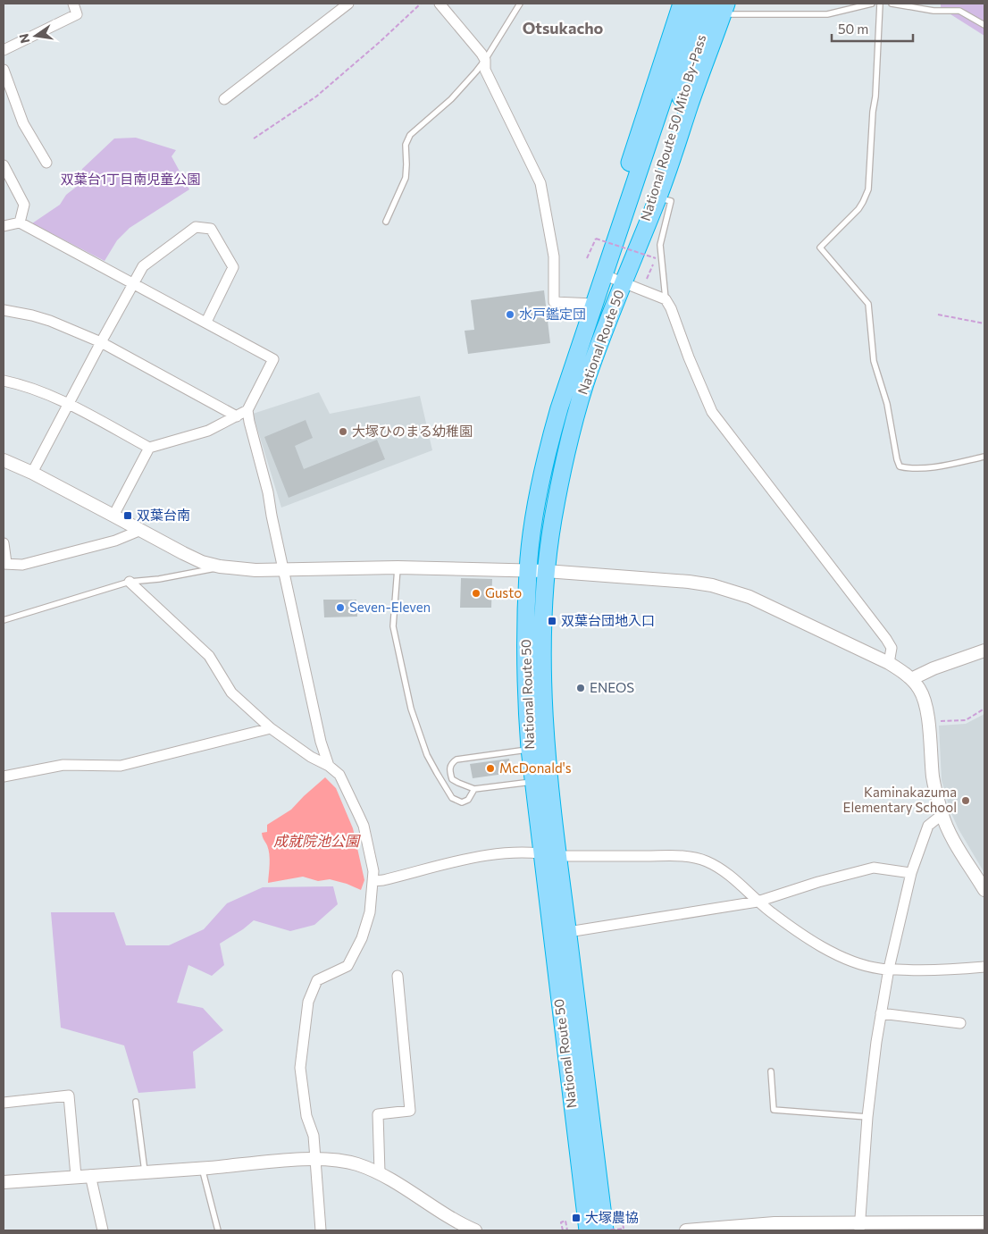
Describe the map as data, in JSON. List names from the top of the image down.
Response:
{
  "streets": {
    "highway": ["National Route 50 Mito By-Pass", "National Route 50"]
  },
  "crossings": [
    ["National Route 50 Mito By-Pass", "National Route 50"]
  ],
  "districts": ["Otsukacho"],
  "water": ["成就院池公園"],
  "parks": ["双葉台1丁目南児童公園"],
  "places": {
    "other": [
      "水戸鑑定団",
      "大塚ひのまる幼稚園",
      "Gusto",
      "Seven-Eleven",
      "ENEOS",
      "McDonald's",
      "Kaminakazuma Elementary School"
    ],
    "transit": ["双葉台南", "双葉台団地入口", "大塚農協"]
  },
  "scale_bar": "50 m",
  "north": "left"
}
